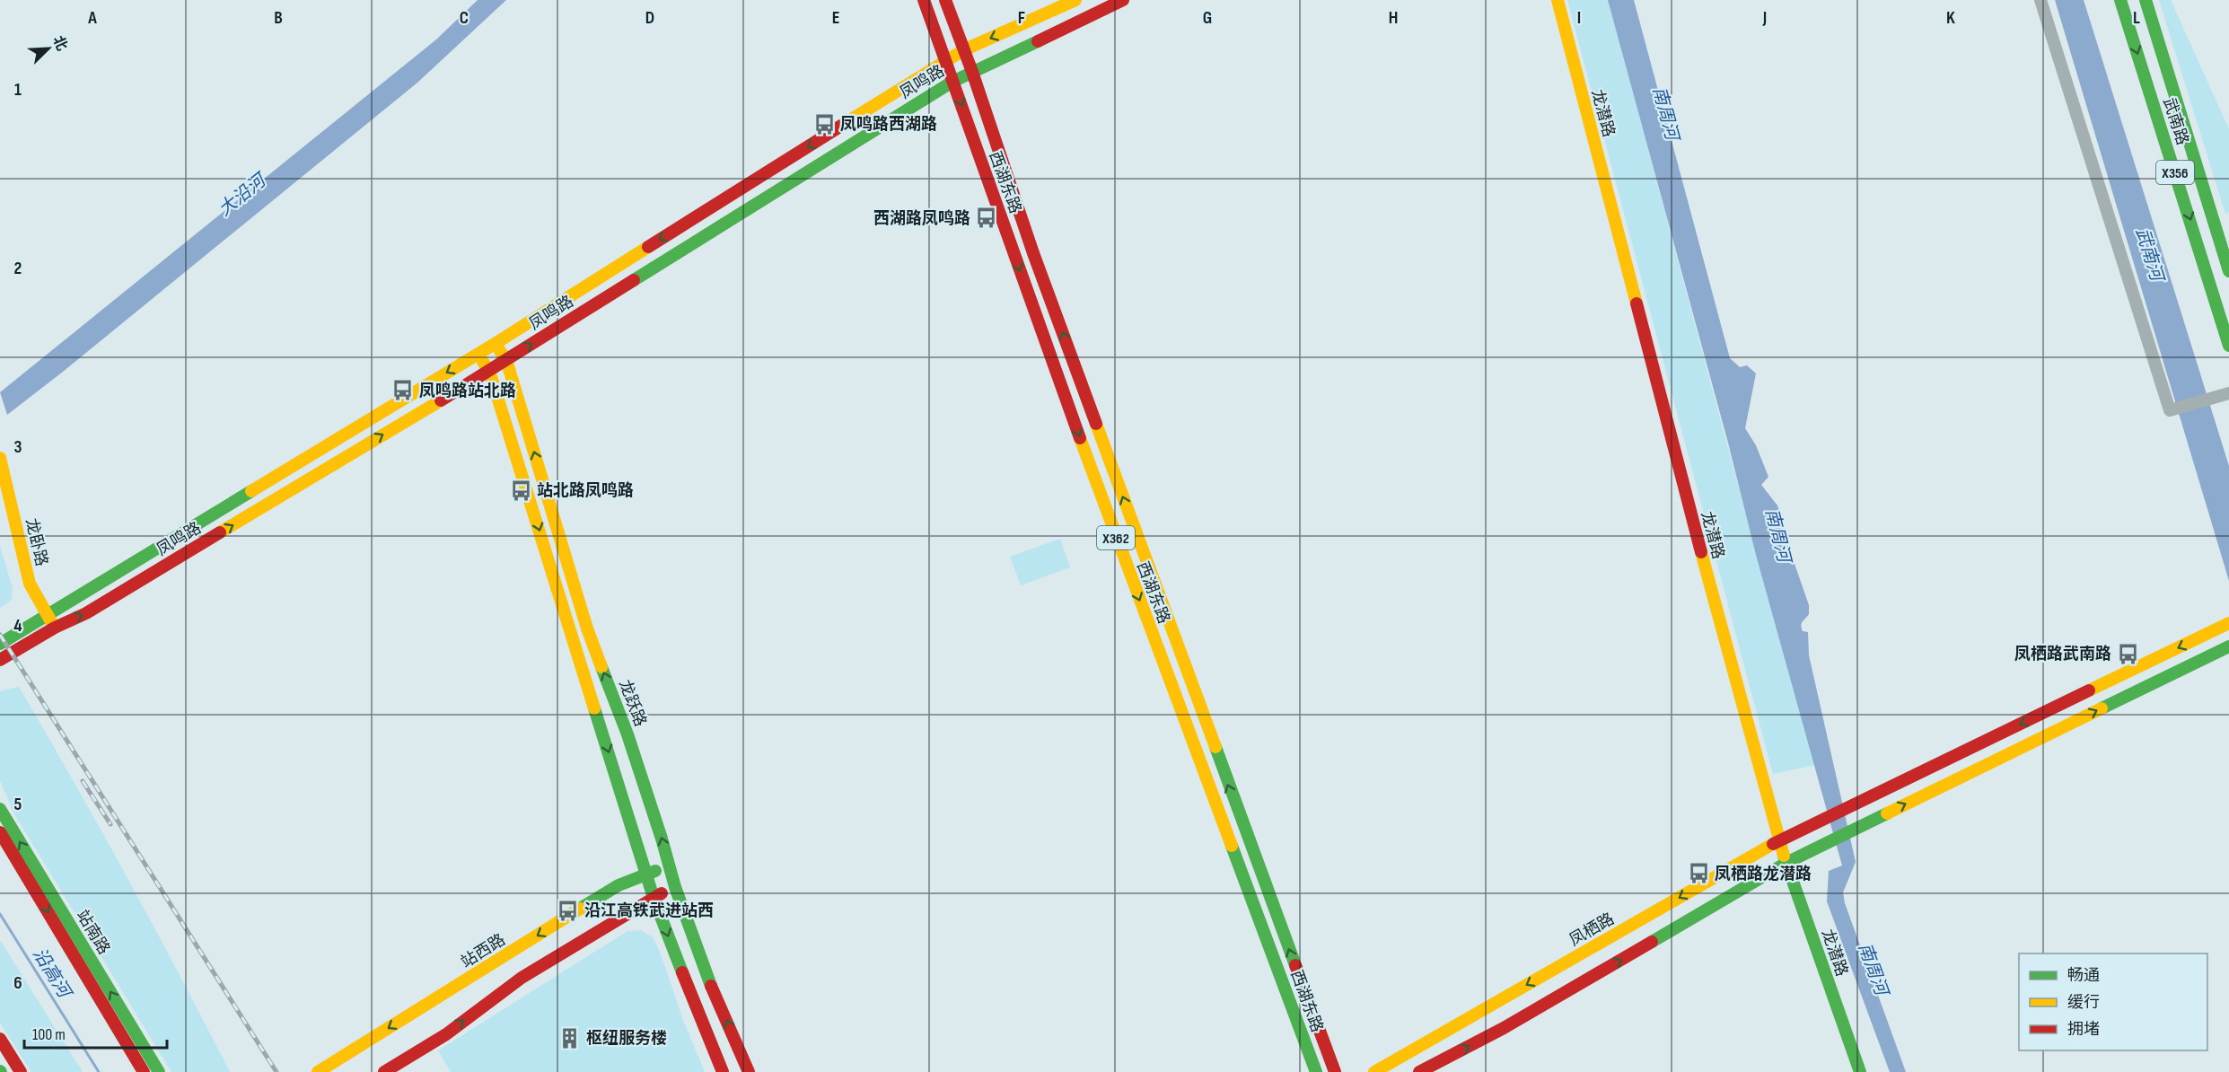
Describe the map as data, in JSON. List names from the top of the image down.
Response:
{
  "streets": {
    "main road": [
      "凤鸣路",
      "龙潜路",
      "武南路",
      "X356",
      "西湖东路",
      "X362",
      "龙卧路",
      "龙跃路",
      "凤栖路",
      "站南路",
      "站西路"
    ]
  },
  "crossings": [
    ["凤鸣路", "西湖东路"],
    ["凤鸣路", "龙卧路"],
    ["凤鸣路", "龙跃路"],
    ["龙潜路", "凤栖路"],
    ["龙跃路", "站西路"]
  ],
  "water": [
    "南周河",
    "大沿河",
    "武南河",
    "沿高河"
  ],
  "places": {
    "bus stop": [
      "凤鸣路西湖路",
      "西湖路凤鸣路",
      "凤鸣路站北路",
      "站北路凤鸣路",
      "凤栖路武南路",
      "凤栖路龙潜路",
      "沿江高铁武进站西"
    ],
    "building": ["枢纽服务楼"]
  },
  "legend": ["畅通", "缓行", "拥堵"],
  "scale_bar": "100 m",
  "north": "top right",
  "grid": {
    "columns": [
      "A",
      "B",
      "C",
      "D",
      "E",
      "F",
      "G",
      "H",
      "I",
      "J",
      "K",
      "L"
    ],
    "rows": [
      "1",
      "2",
      "3",
      "4",
      "5",
      "6"
    ]
  }
}
